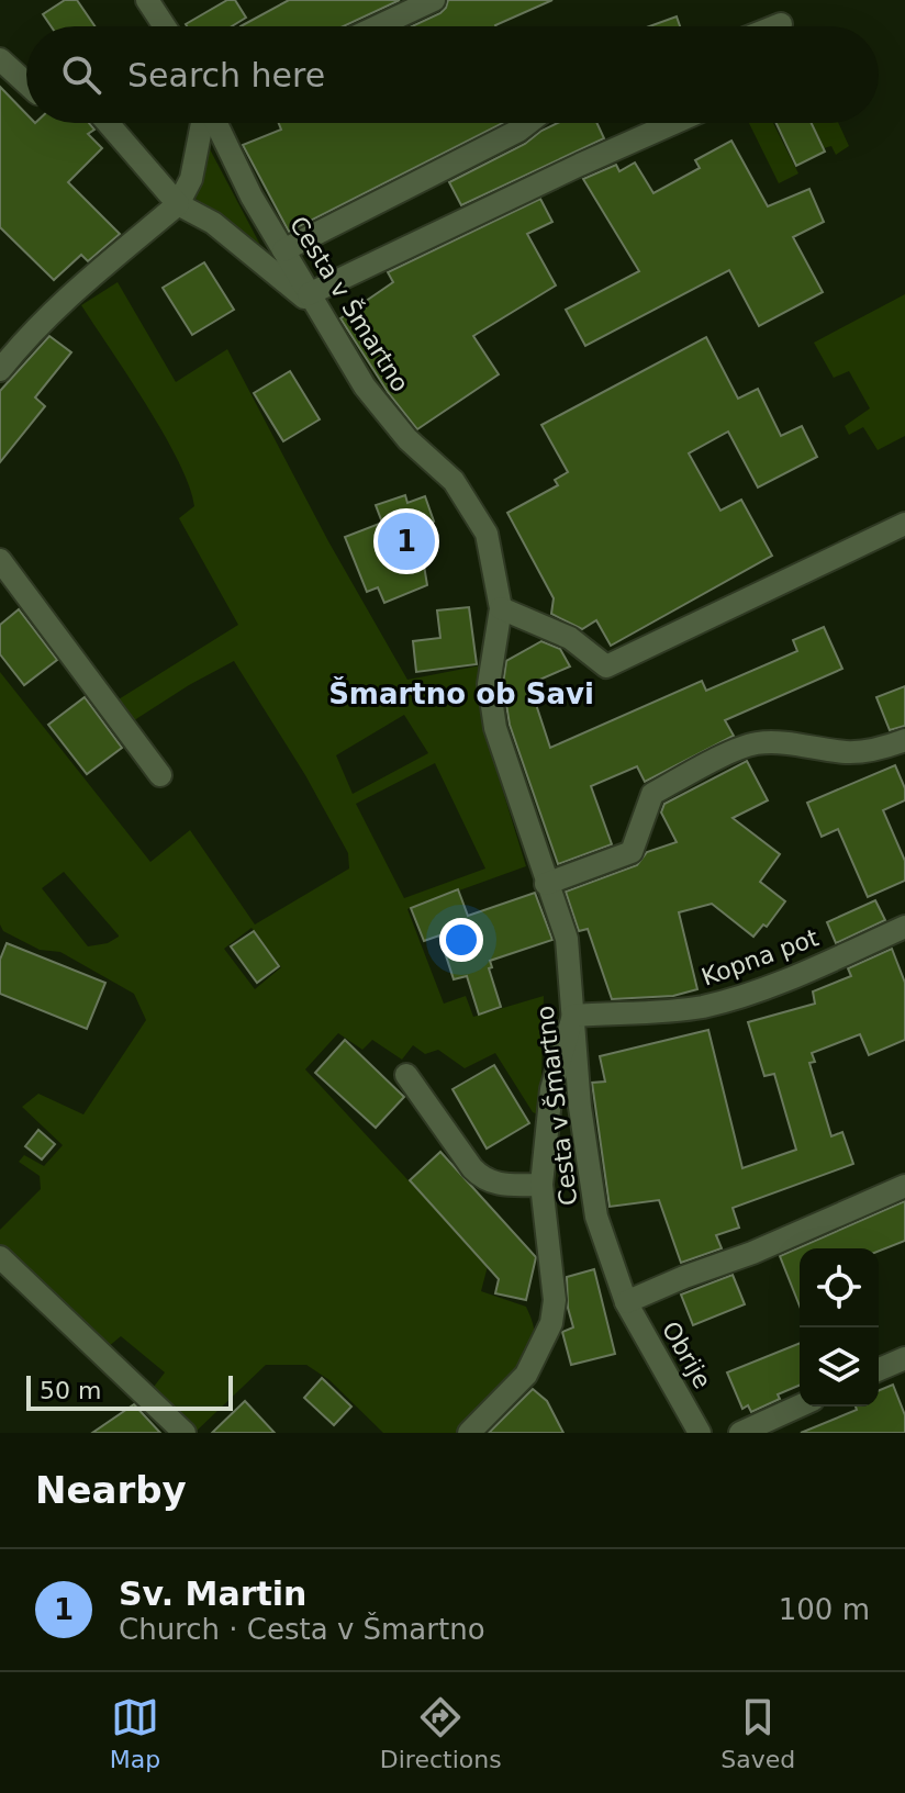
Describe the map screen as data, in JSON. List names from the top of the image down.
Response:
{
  "streets": {
    "street": ["Cesta v Šmartno", "Kopna pot", "Obrije"]
  },
  "crossings": [
    ["Cesta v Šmartno", "Kopna pot"],
    ["Cesta v Šmartno", "Obrije"]
  ],
  "districts": ["Šmartno ob Savi"],
  "scale_bar": "50 m",
  "page": {
    "search": "Search here",
    "pins": "1",
    "scale": "50 m",
    "heading": "Nearby",
    "list": [
      {
        "mark": "1",
        "name": "Sv. Martin",
        "note": "Church · Cesta v Šmartno",
        "value": "100 m"
      }
    ],
    "nav": ["Map", "Directions", "Saved"]
  }
}
